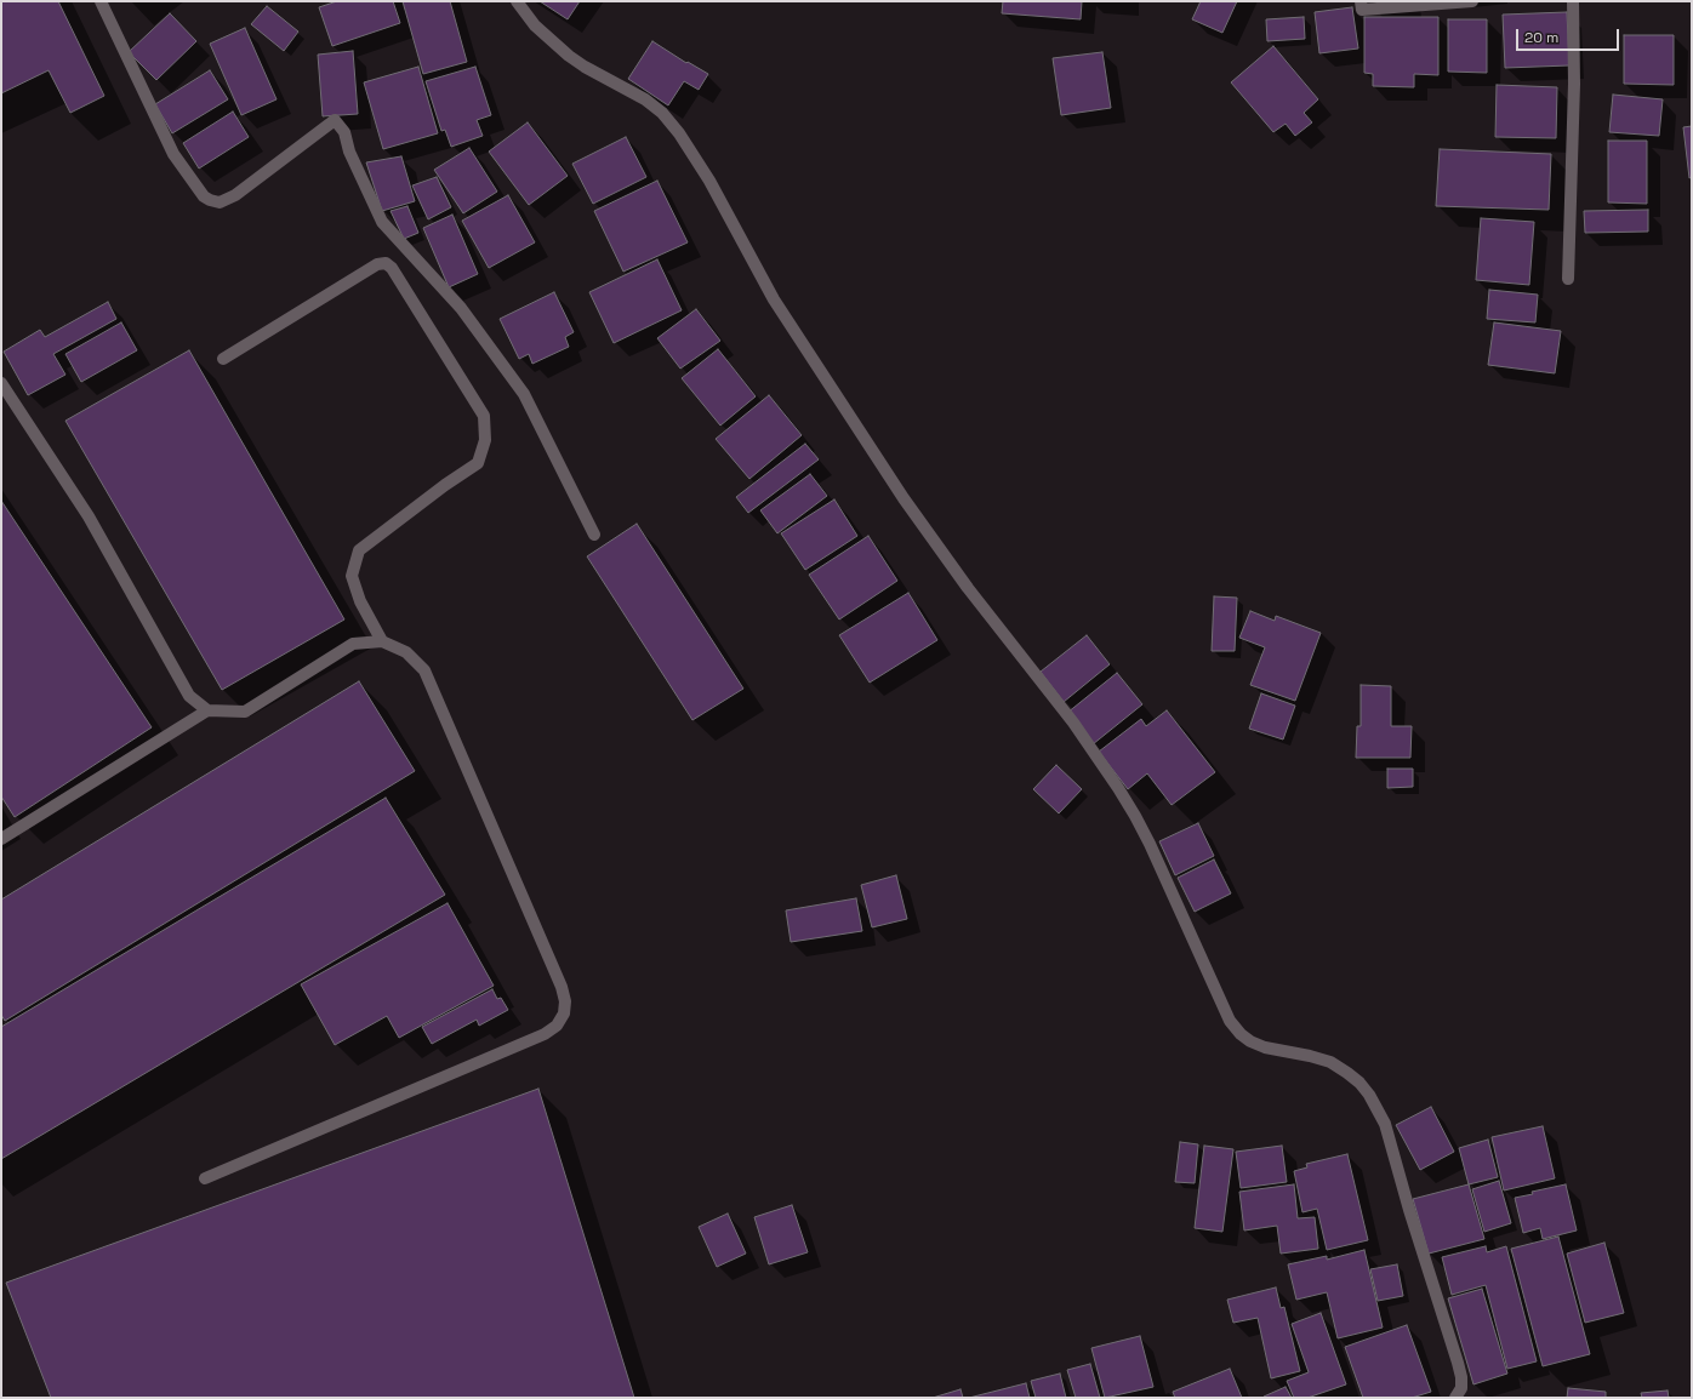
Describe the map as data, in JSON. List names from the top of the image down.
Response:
{
  "scale_bar": "20 m"
}
